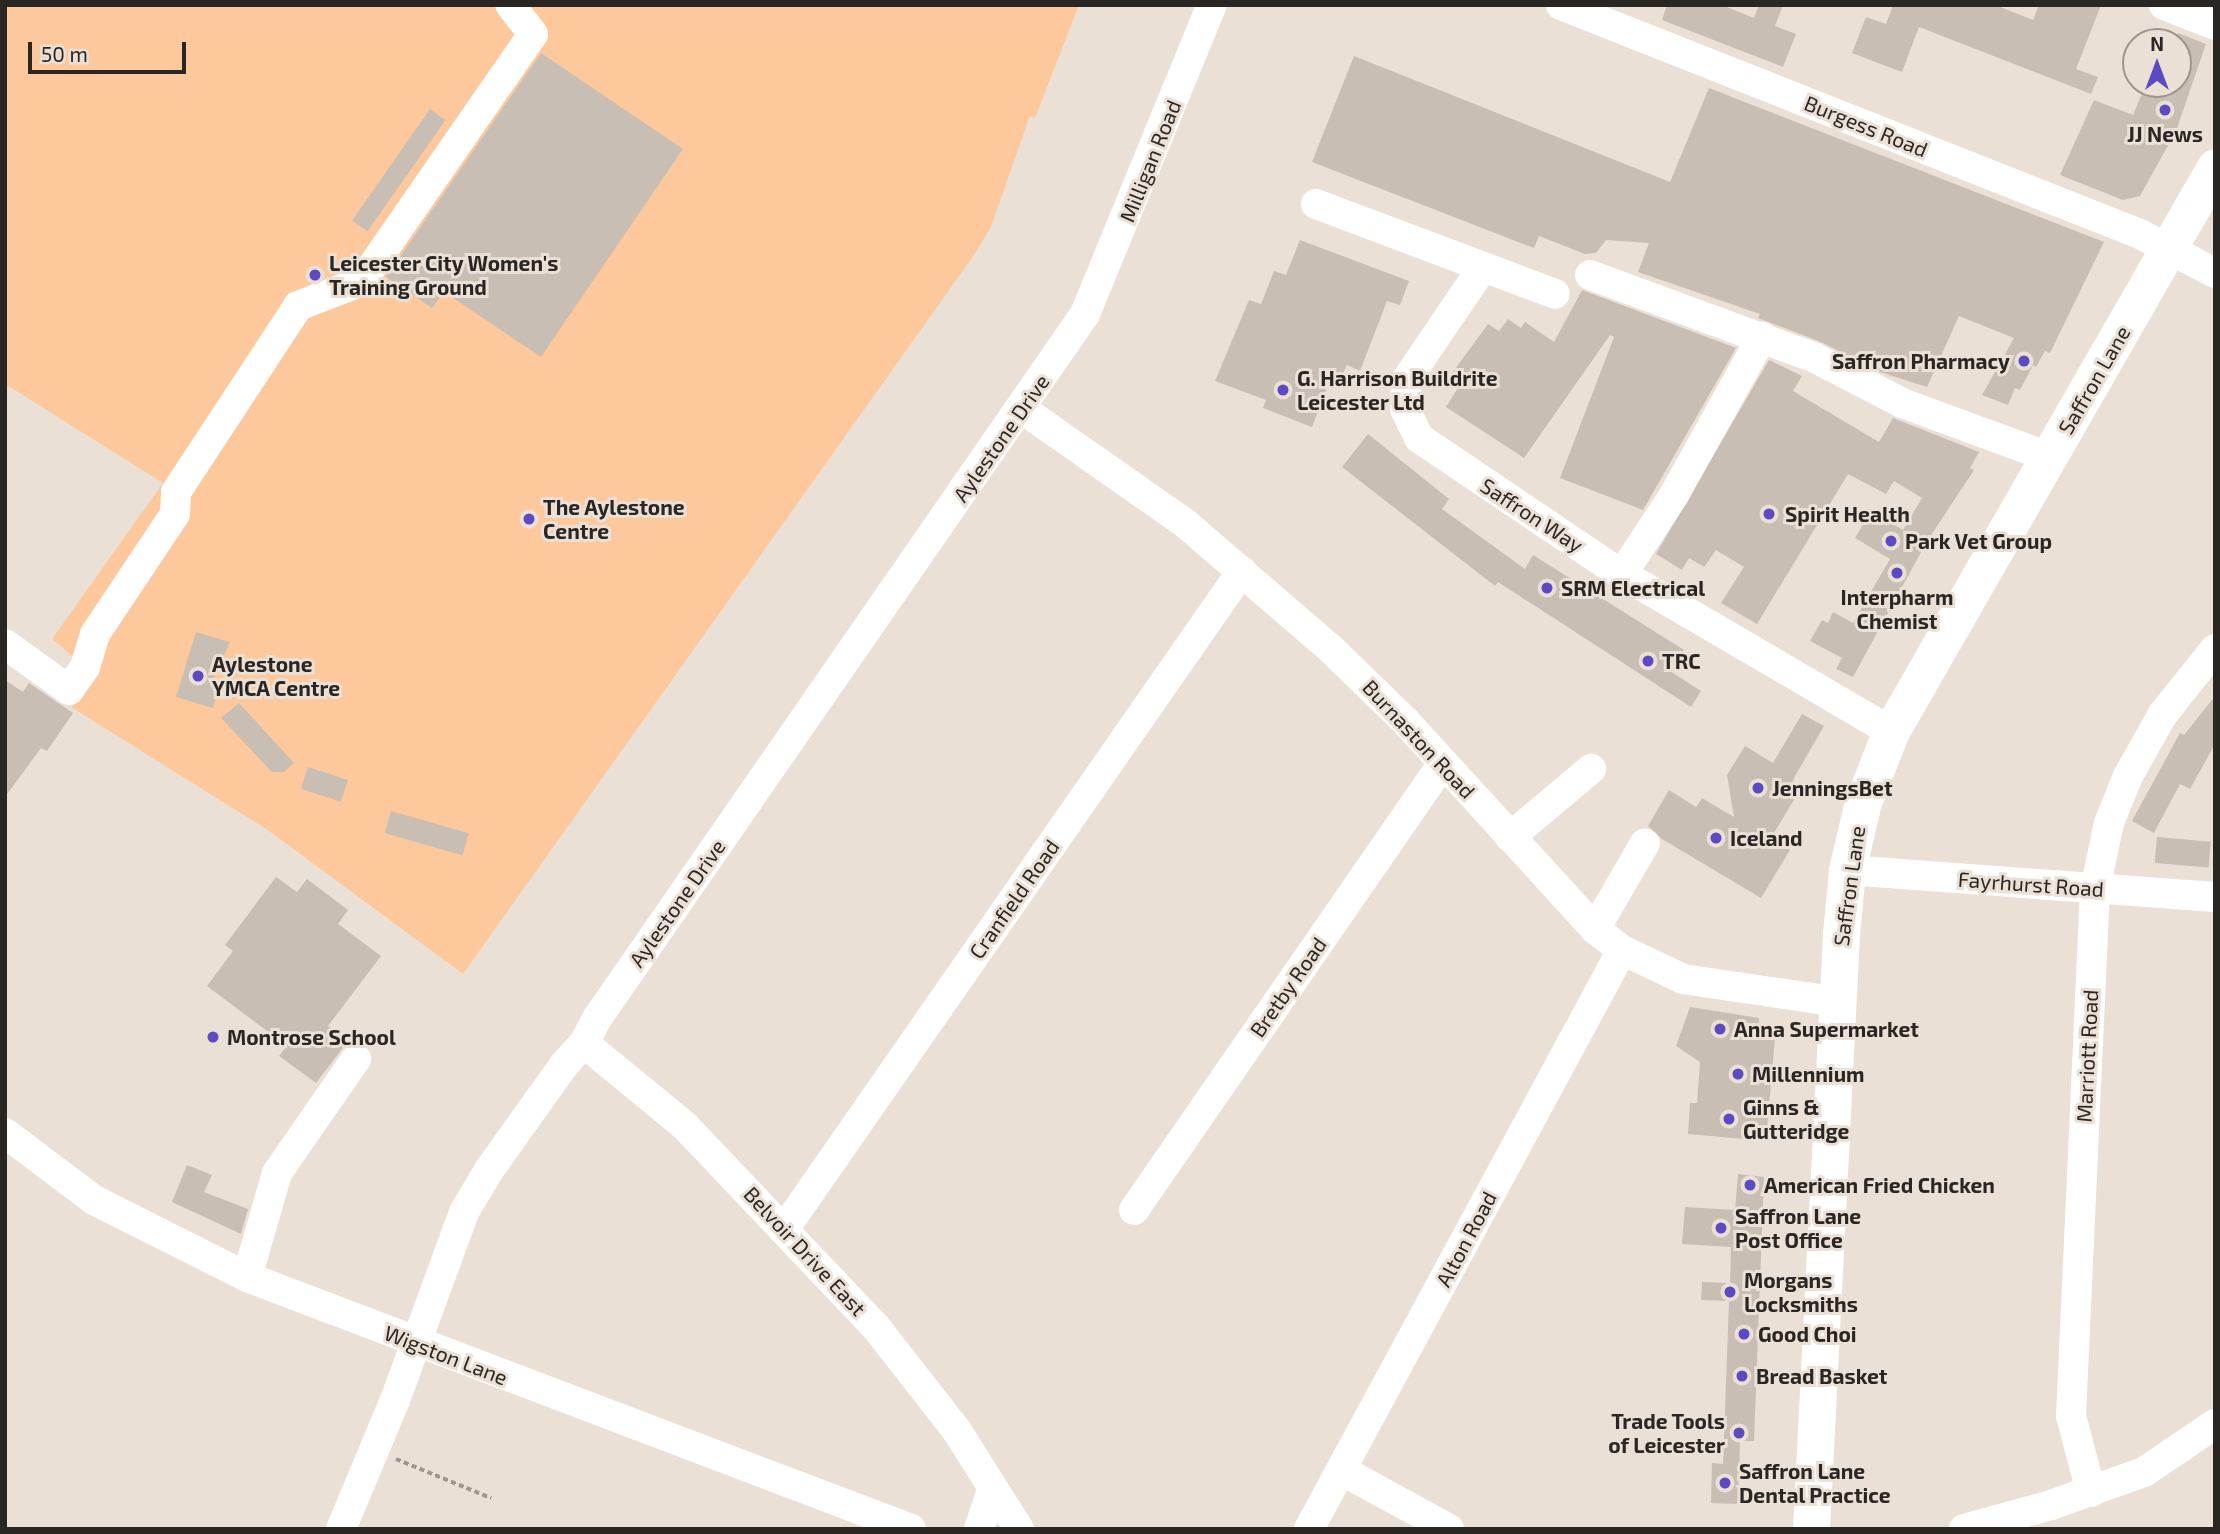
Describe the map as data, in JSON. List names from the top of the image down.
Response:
{
  "streets": {
    "main road": ["Saffron Lane"],
    "street": [
      "Burgess Road",
      "Milligan Road",
      "Aylestone Drive",
      "Saffron Way",
      "Burnaston Road",
      "Fayrhurst Road",
      "Cranfield Road",
      "Bretby Road",
      "Marriott Road",
      "Alton Road",
      "Belvoir Drive East",
      "Wigston Lane"
    ]
  },
  "crossings": [
    ["Burgess Road", "Saffron Lane"],
    ["Milligan Road", "Aylestone Drive"],
    ["Saffron Lane", "Saffron Way"],
    ["Saffron Lane", "Burnaston Road"],
    ["Saffron Lane", "Fayrhurst Road"],
    ["Aylestone Drive", "Burnaston Road"],
    ["Aylestone Drive", "Belvoir Drive East"],
    ["Aylestone Drive", "Wigston Lane"],
    ["Burnaston Road", "Cranfield Road"],
    ["Burnaston Road", "Bretby Road"],
    ["Burnaston Road", "Alton Road"],
    ["Fayrhurst Road", "Marriott Road"],
    ["Cranfield Road", "Belvoir Drive East"]
  ],
  "places": [
    "JJ News",
    "Leicester City Women's Training Ground",
    "Saffron Pharmacy",
    "G. Harrison Buildrite Leicester Ltd",
    "Spirit Health",
    "The Aylestone Centre",
    "Park Vet Group",
    "Interpharm Chemist",
    "SRM Electrical",
    "TRC",
    "Aylestone YMCA Centre",
    "JenningsBet",
    "Iceland",
    "Anna Supermarket",
    "Montrose School",
    "Millennium",
    "Ginns & Gutteridge",
    "American Fried Chicken",
    "Saffron Lane Post Office",
    "Morgans Locksmiths",
    "Good Choi",
    "Bread Basket",
    "Trade Tools of Leicester",
    "Saffron Lane Dental Practice"
  ],
  "scale_bar": "50 m",
  "north": "top"
}
